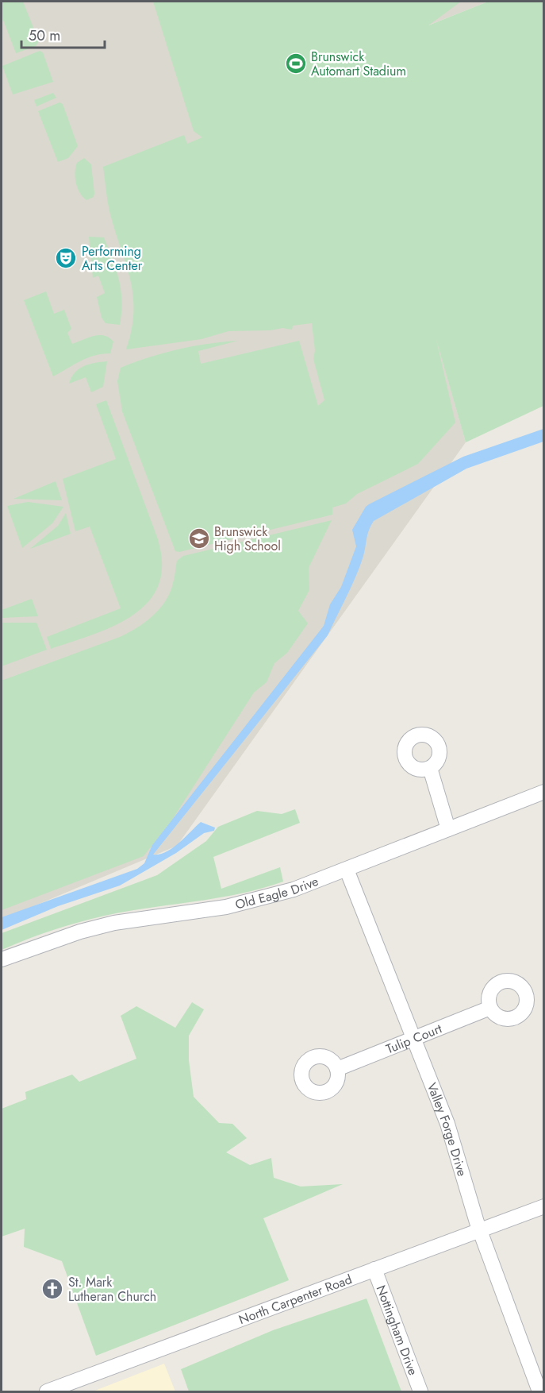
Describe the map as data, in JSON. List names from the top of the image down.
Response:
{
  "streets": {
    "street": [
      "Old Eagle Drive",
      "Tulip Court",
      "Valley Forge Drive",
      "North Carpenter Road",
      "Nottingham Drive"
    ]
  },
  "crossings": [
    ["Old Eagle Drive", "Valley Forge Drive"],
    ["Tulip Court", "Valley Forge Drive"],
    ["Valley Forge Drive", "North Carpenter Road"],
    ["North Carpenter Road", "Nottingham Drive"]
  ],
  "places": {
    "sports": ["Brunswick Automart Stadium"],
    "theatre": ["Performing Arts Center"],
    "school or university": ["Brunswick High School"],
    "church": ["St. Mark Lutheran Church"]
  },
  "scale_bar": "50 m"
}
